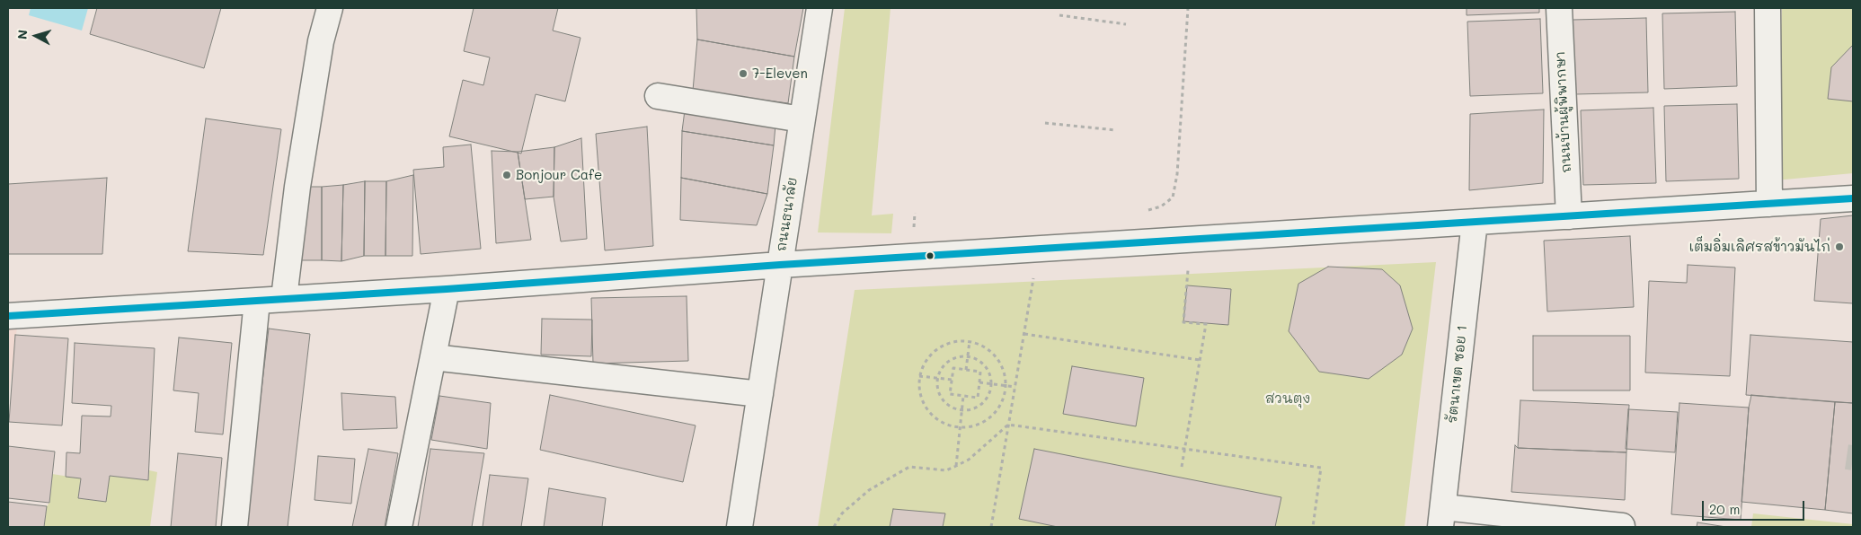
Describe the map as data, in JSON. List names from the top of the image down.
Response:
{
  "streets": {
    "street": ["ถนนบ้านผู้พิพากษา", "ถนนธนาลัย", "รัตนาเขต ซอย 1"]
  },
  "parks": ["สวนตุง"],
  "places": ["7-Eleven", "Bonjour Cafe", "เต็มอิ่มเลิศรสข้าวมันไก่"],
  "scale_bar": "20 m",
  "north": "left"
}
